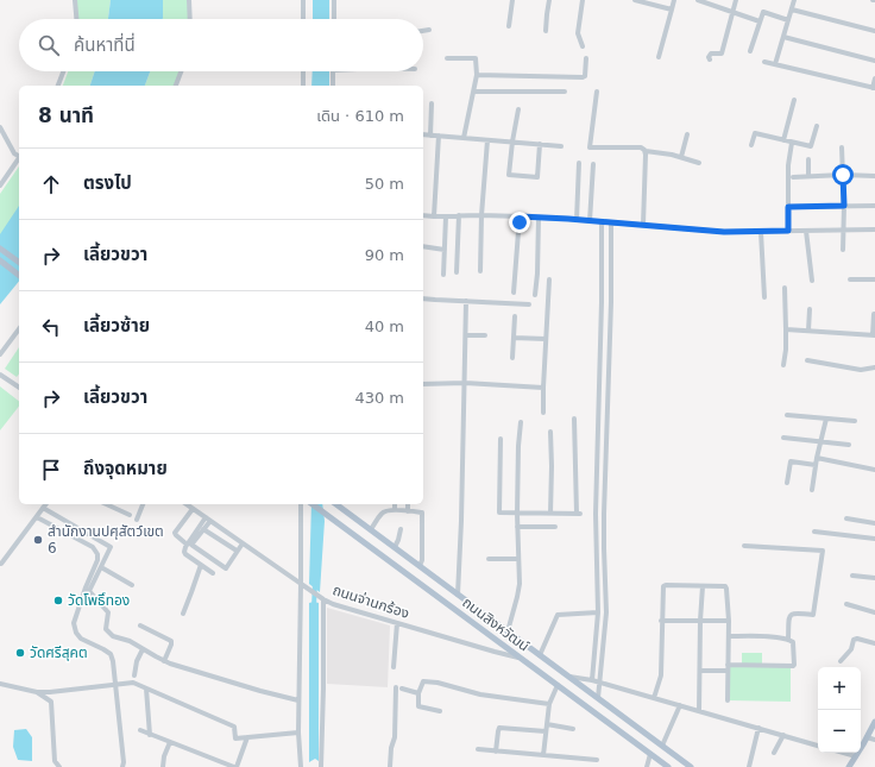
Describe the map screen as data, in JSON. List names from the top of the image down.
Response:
{
  "streets": {
    "main road": ["ถนนสิงหวัฒน์"],
    "street": ["ถนนจ่านกร้อง"]
  },
  "crossings": [
    ["ถนนจ่านกร้อง", "ถนนสิงหวัฒน์"]
  ],
  "places": ["สำนักงานปศุสัตว์เขต 6", "วัดโพธิ์ทอง", "วัดศรีสุคต"],
  "page": {
    "search": "ค้นหาที่นี่",
    "heading": ["8 นาที", "เดิน · 610 m"],
    "list": [
      ["ตรงไป", "50 m"],
      ["เลี้ยวขวา", "90 m"],
      ["เลี้ยวซ้าย", "40 m"],
      ["เลี้ยวขวา", "430 m"],
      "ถึงจุดหมาย"
    ],
    "map_buttons": ["+", "−"]
  }
}
